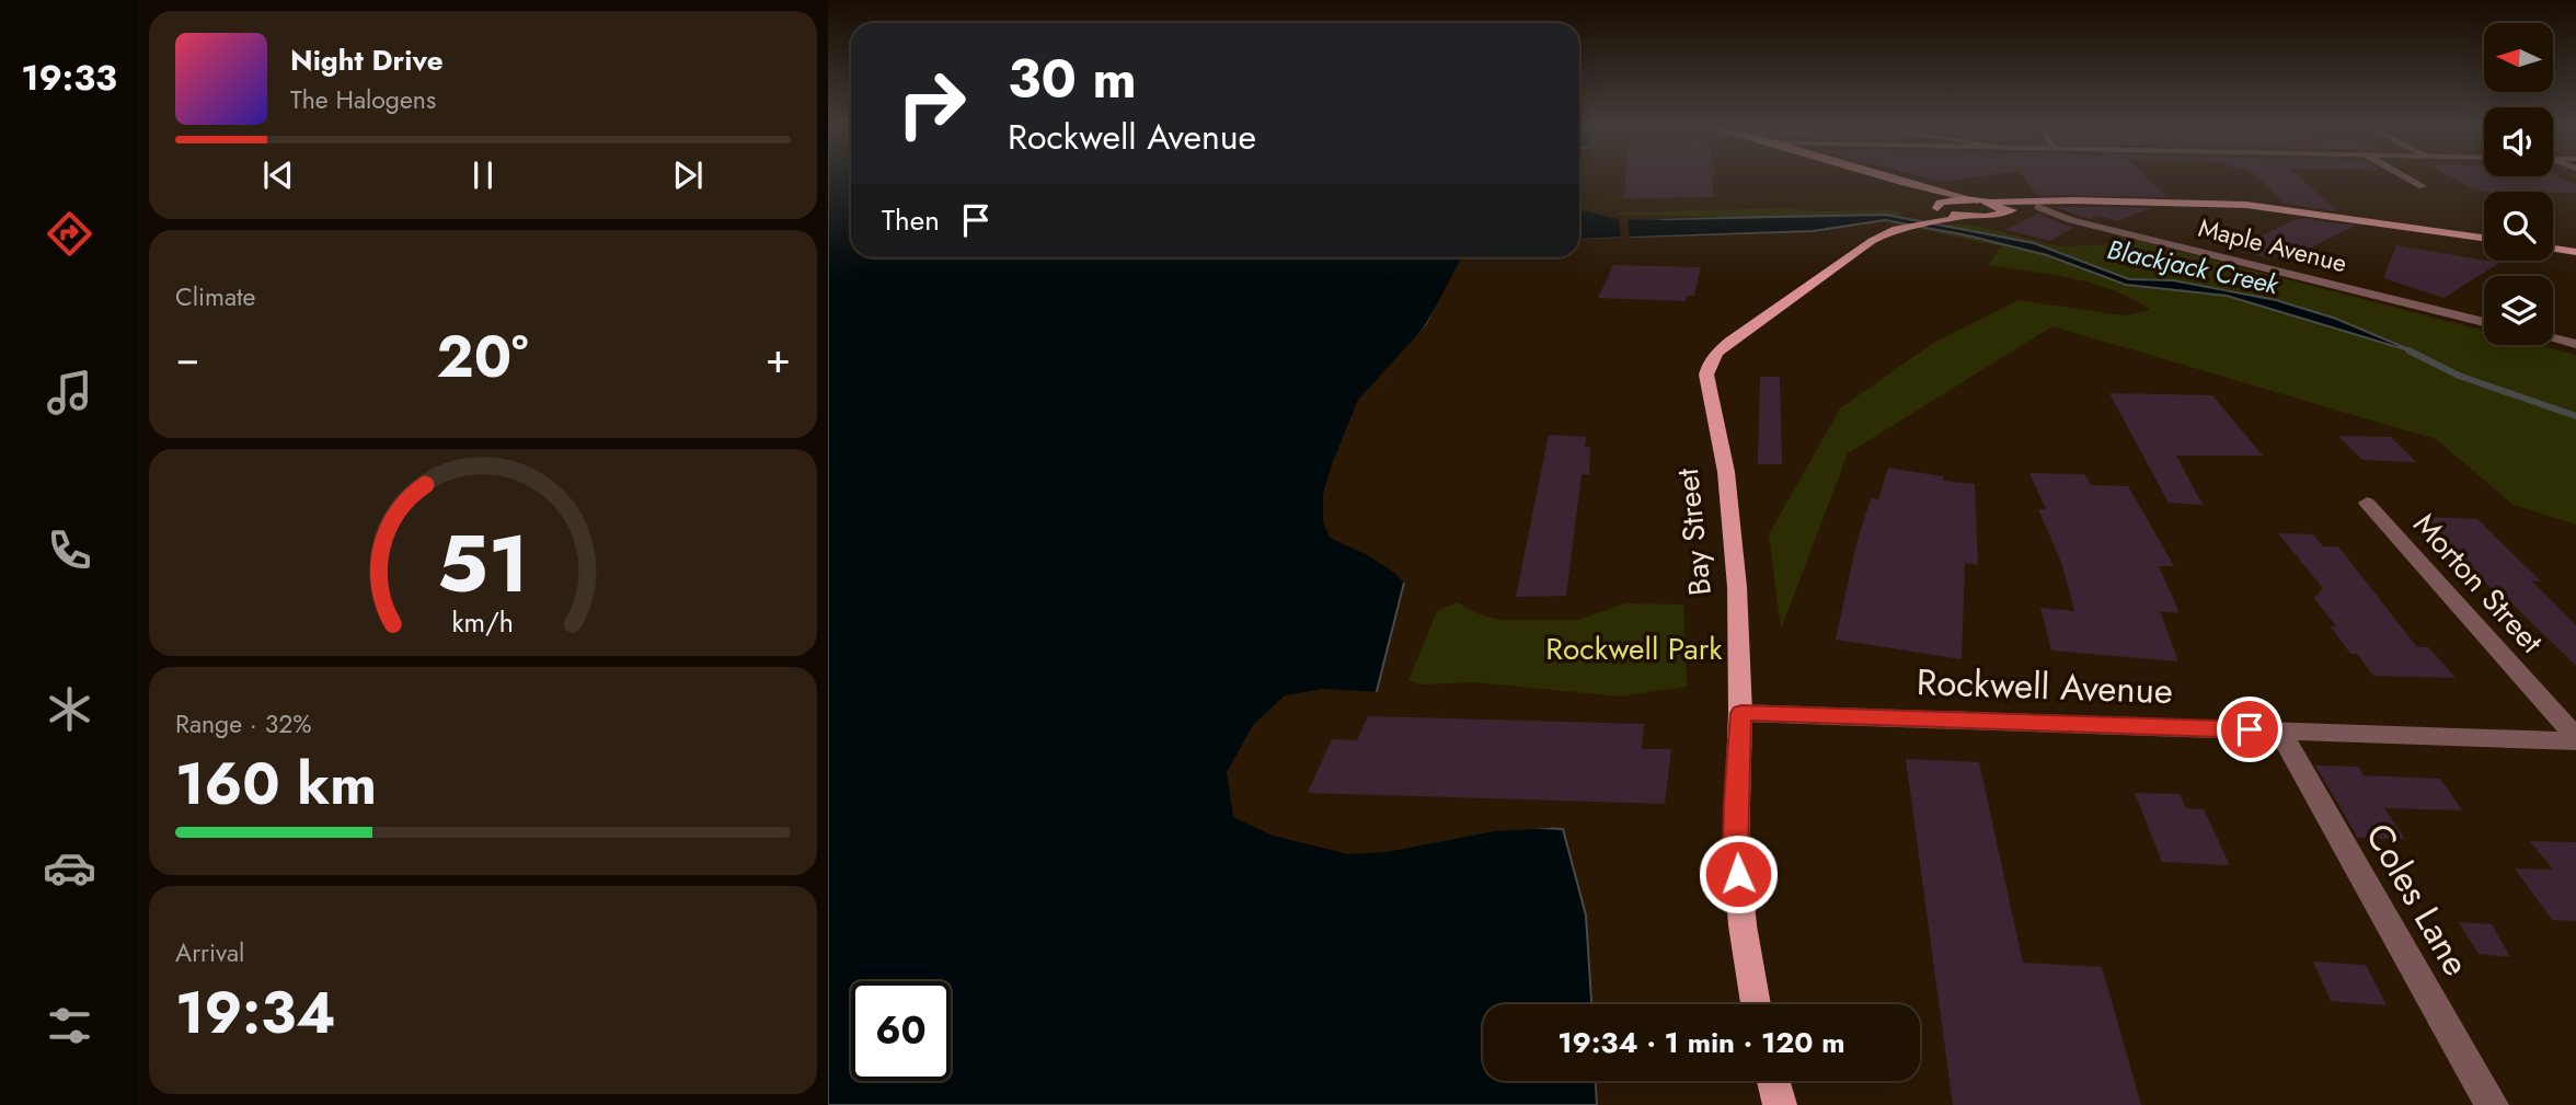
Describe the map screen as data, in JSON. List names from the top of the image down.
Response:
{
  "streets": {
    "main road": ["Bay Street"],
    "street": [
      "Maple Avenue",
      "Morton Street",
      "Rockwell Avenue",
      "Coles Lane"
    ]
  },
  "crossings": [
    ["Maple Avenue", "Bay Street"],
    ["Bay Street", "Rockwell Avenue"],
    ["Morton Street", "Rockwell Avenue"],
    ["Rockwell Avenue", "Coles Lane"]
  ],
  "water": ["Blackjack Creek"],
  "parks": ["Rockwell Park"],
  "north": "left",
  "page": {
    "tabs": "19:33",
    "turn": ["30 m", "Rockwell Avenue"],
    "song": ["Night Drive", "The Halogens"],
    "then": "Then",
    "tile": [
      "Climate",
      ["Range · 32%", "160 km"],
      ["Arrival", "19:34"]
    ],
    "heat": ["−", "20°", "+"],
    "limit": "60",
    "trip": "19:34 · 1 min · 120 m",
    "gauge": ["51", "km/h"]
  }
}
